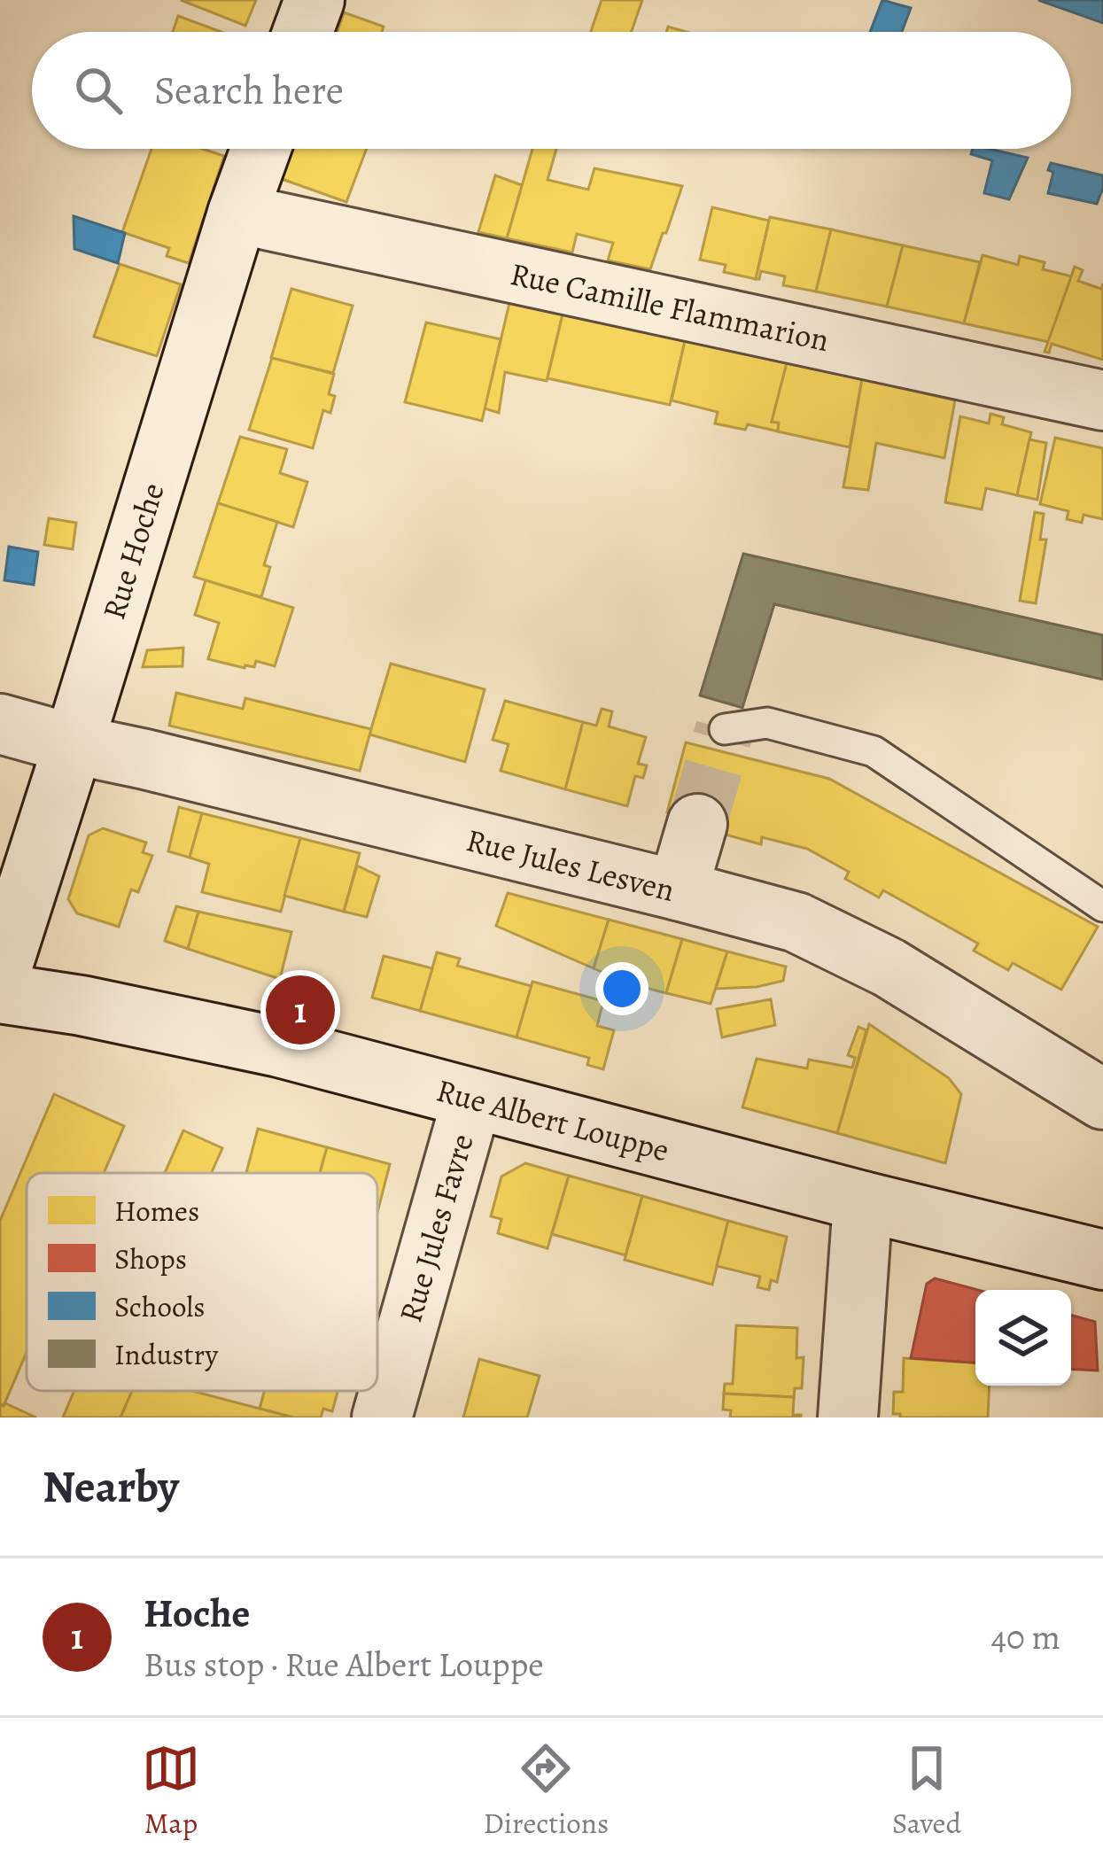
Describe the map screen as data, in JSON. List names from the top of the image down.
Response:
{
  "streets": {
    "street": [
      "Rue Camille Flammarion",
      "Rue Hoche",
      "Rue Jules Lesven",
      "Rue Albert Louppe",
      "Rue Jules Favre"
    ]
  },
  "crossings": [
    ["Rue Camille Flammarion", "Rue Hoche"],
    ["Rue Hoche", "Rue Jules Lesven"],
    ["Rue Albert Louppe", "Rue Jules Favre"]
  ],
  "legend": [
    "Homes",
    "Shops",
    "Schools",
    "Industry"
  ],
  "page": {
    "search": "Search here",
    "pins": "1",
    "heading": "Nearby",
    "list": [
      {
        "mark": "1",
        "name": "Hoche",
        "note": "Bus stop · Rue Albert Louppe",
        "value": "40 m"
      }
    ],
    "nav": ["Map", "Directions", "Saved"]
  }
}
